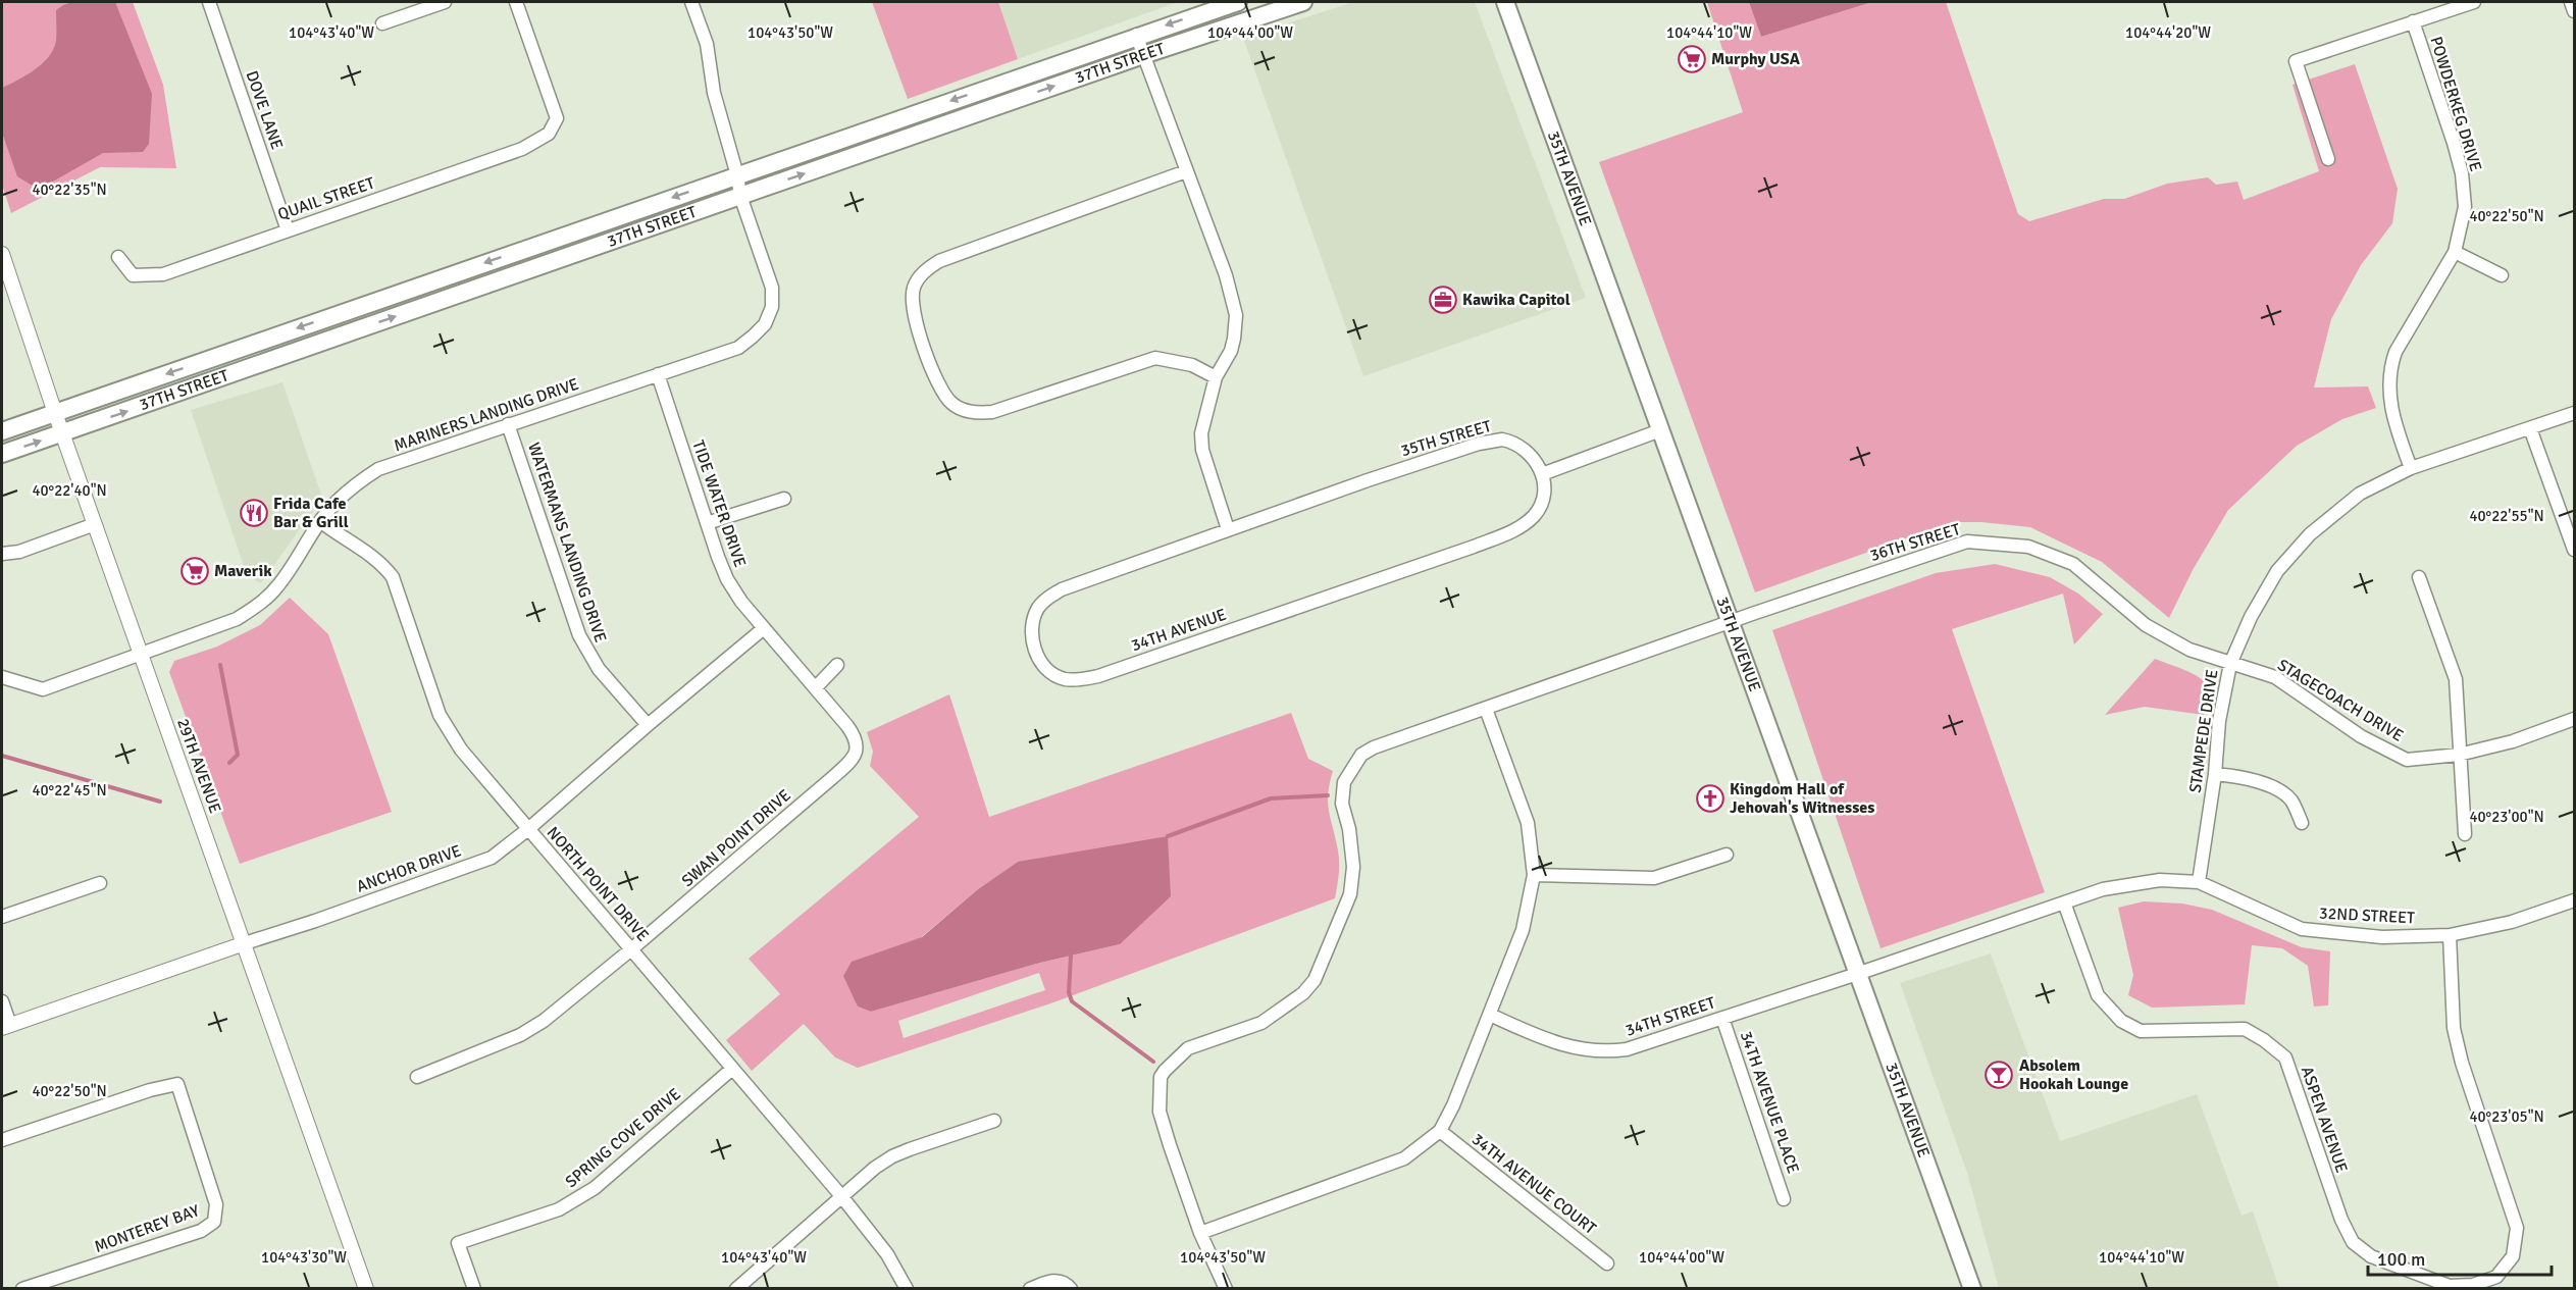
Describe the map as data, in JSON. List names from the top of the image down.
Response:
{
  "streets": {
    "main road": ["37TH STREET", "35TH AVENUE"],
    "street": [
      "POWDERKEG DRIVE",
      "DOVE LANE",
      "QUAIL STREET",
      "MARINERS LANDING DRIVE",
      "35TH STREET",
      "TIDE WATER DRIVE",
      "WATERMANS LANDING DRIVE",
      "36TH STREET",
      "34TH AVENUE",
      "STAGECOACH DRIVE",
      "STAMPEDE DRIVE",
      "29TH AVENUE",
      "SWAN POINT DRIVE",
      "ANCHOR DRIVE",
      "NORTH POINT DRIVE",
      "32ND STREET",
      "34TH STREET",
      "34TH AVENUE PLACE",
      "ASPEN AVENUE",
      "SPRING COVE DRIVE",
      "34TH AVENUE COURT",
      "MONTEREY BAY"
    ]
  },
  "crossings": [
    ["37TH STREET", "MARINERS LANDING DRIVE"],
    ["37TH STREET", "29TH AVENUE"],
    ["POWDERKEG DRIVE", "STAMPEDE DRIVE"],
    ["DOVE LANE", "QUAIL STREET"],
    ["35TH AVENUE", "36TH STREET"],
    ["35TH AVENUE", "34TH STREET"],
    ["MARINERS LANDING DRIVE", "TIDE WATER DRIVE"],
    ["MARINERS LANDING DRIVE", "WATERMANS LANDING DRIVE"],
    ["MARINERS LANDING DRIVE", "29TH AVENUE"],
    ["MARINERS LANDING DRIVE", "NORTH POINT DRIVE"],
    ["35TH STREET", "34TH AVENUE"],
    ["TIDE WATER DRIVE", "SWAN POINT DRIVE"],
    ["TIDE WATER DRIVE", "ANCHOR DRIVE"],
    ["WATERMANS LANDING DRIVE", "ANCHOR DRIVE"],
    ["36TH STREET", "STAGECOACH DRIVE"],
    ["36TH STREET", "STAMPEDE DRIVE"],
    ["STAGECOACH DRIVE", "STAMPEDE DRIVE"],
    ["STAMPEDE DRIVE", "32ND STREET"],
    ["STAMPEDE DRIVE", "34TH STREET"],
    ["29TH AVENUE", "ANCHOR DRIVE"],
    ["SWAN POINT DRIVE", "NORTH POINT DRIVE"],
    ["ANCHOR DRIVE", "NORTH POINT DRIVE"],
    ["NORTH POINT DRIVE", "SPRING COVE DRIVE"],
    ["32ND STREET", "34TH STREET"],
    ["32ND STREET", "ASPEN AVENUE"],
    ["34TH STREET", "34TH AVENUE PLACE"],
    ["34TH STREET", "ASPEN AVENUE"]
  ],
  "places": {
    "supermarket": ["Murphy USA", "Maverik"],
    "office": ["Kawika Capitol"],
    "restaurant": ["Frida Cafe Bar & Grill"],
    "church": ["Kingdom Hall of Jehovah's Witnesses"],
    "bar": ["Absolem Hookah Lounge"]
  },
  "scale_bar": "100 m",
  "coordinates": [
    "104°44'20\"W",
    "104°43'40\"W",
    "104°43'50\"W",
    "104°44'00\"W",
    "104°44'10\"W",
    "40°22'35\"N",
    "40°22'50\"N",
    "40°22'40\"N",
    "40°22'55\"N",
    "40°22'45\"N",
    "40°23'00\"N",
    "40°23'05\"N",
    "104°43'30\"W"
  ]
}
